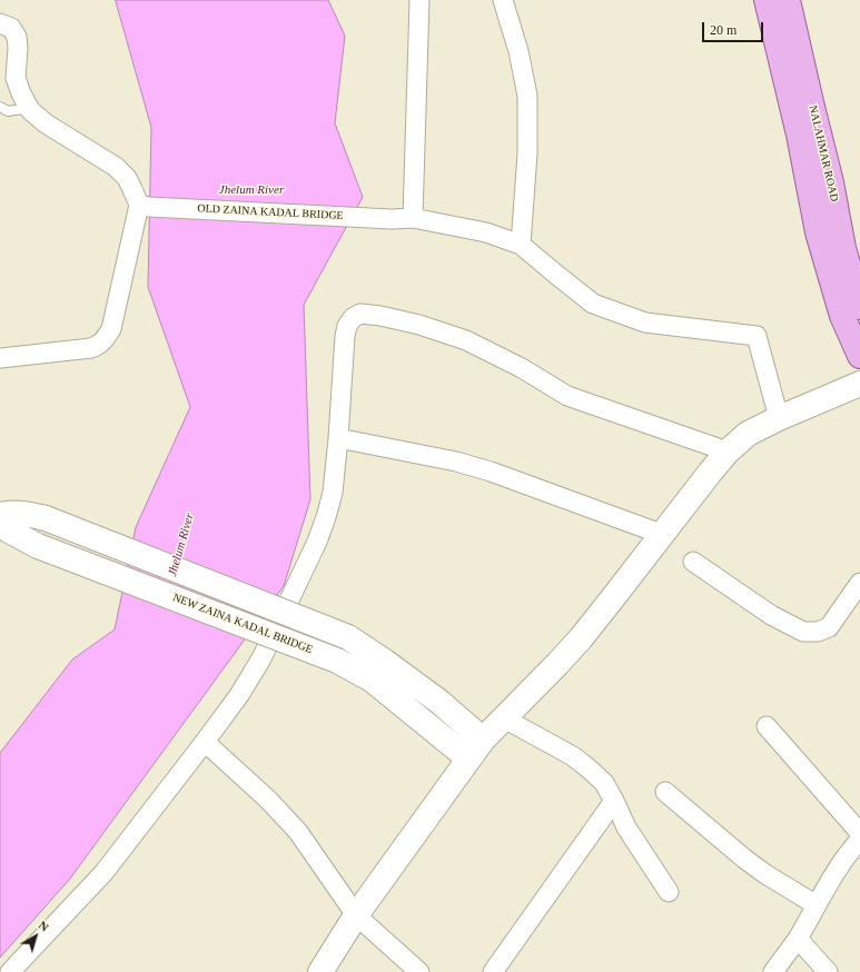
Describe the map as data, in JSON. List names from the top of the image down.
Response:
{
  "streets": {
    "main road": ["NALAHMAR ROAD"],
    "street": ["OLD ZAINA KADAL BRIDGE", "NEW ZAINA KADAL BRIDGE"]
  },
  "water": ["Jhelum River"],
  "scale_bar": "20 m",
  "north": "top right"
}
